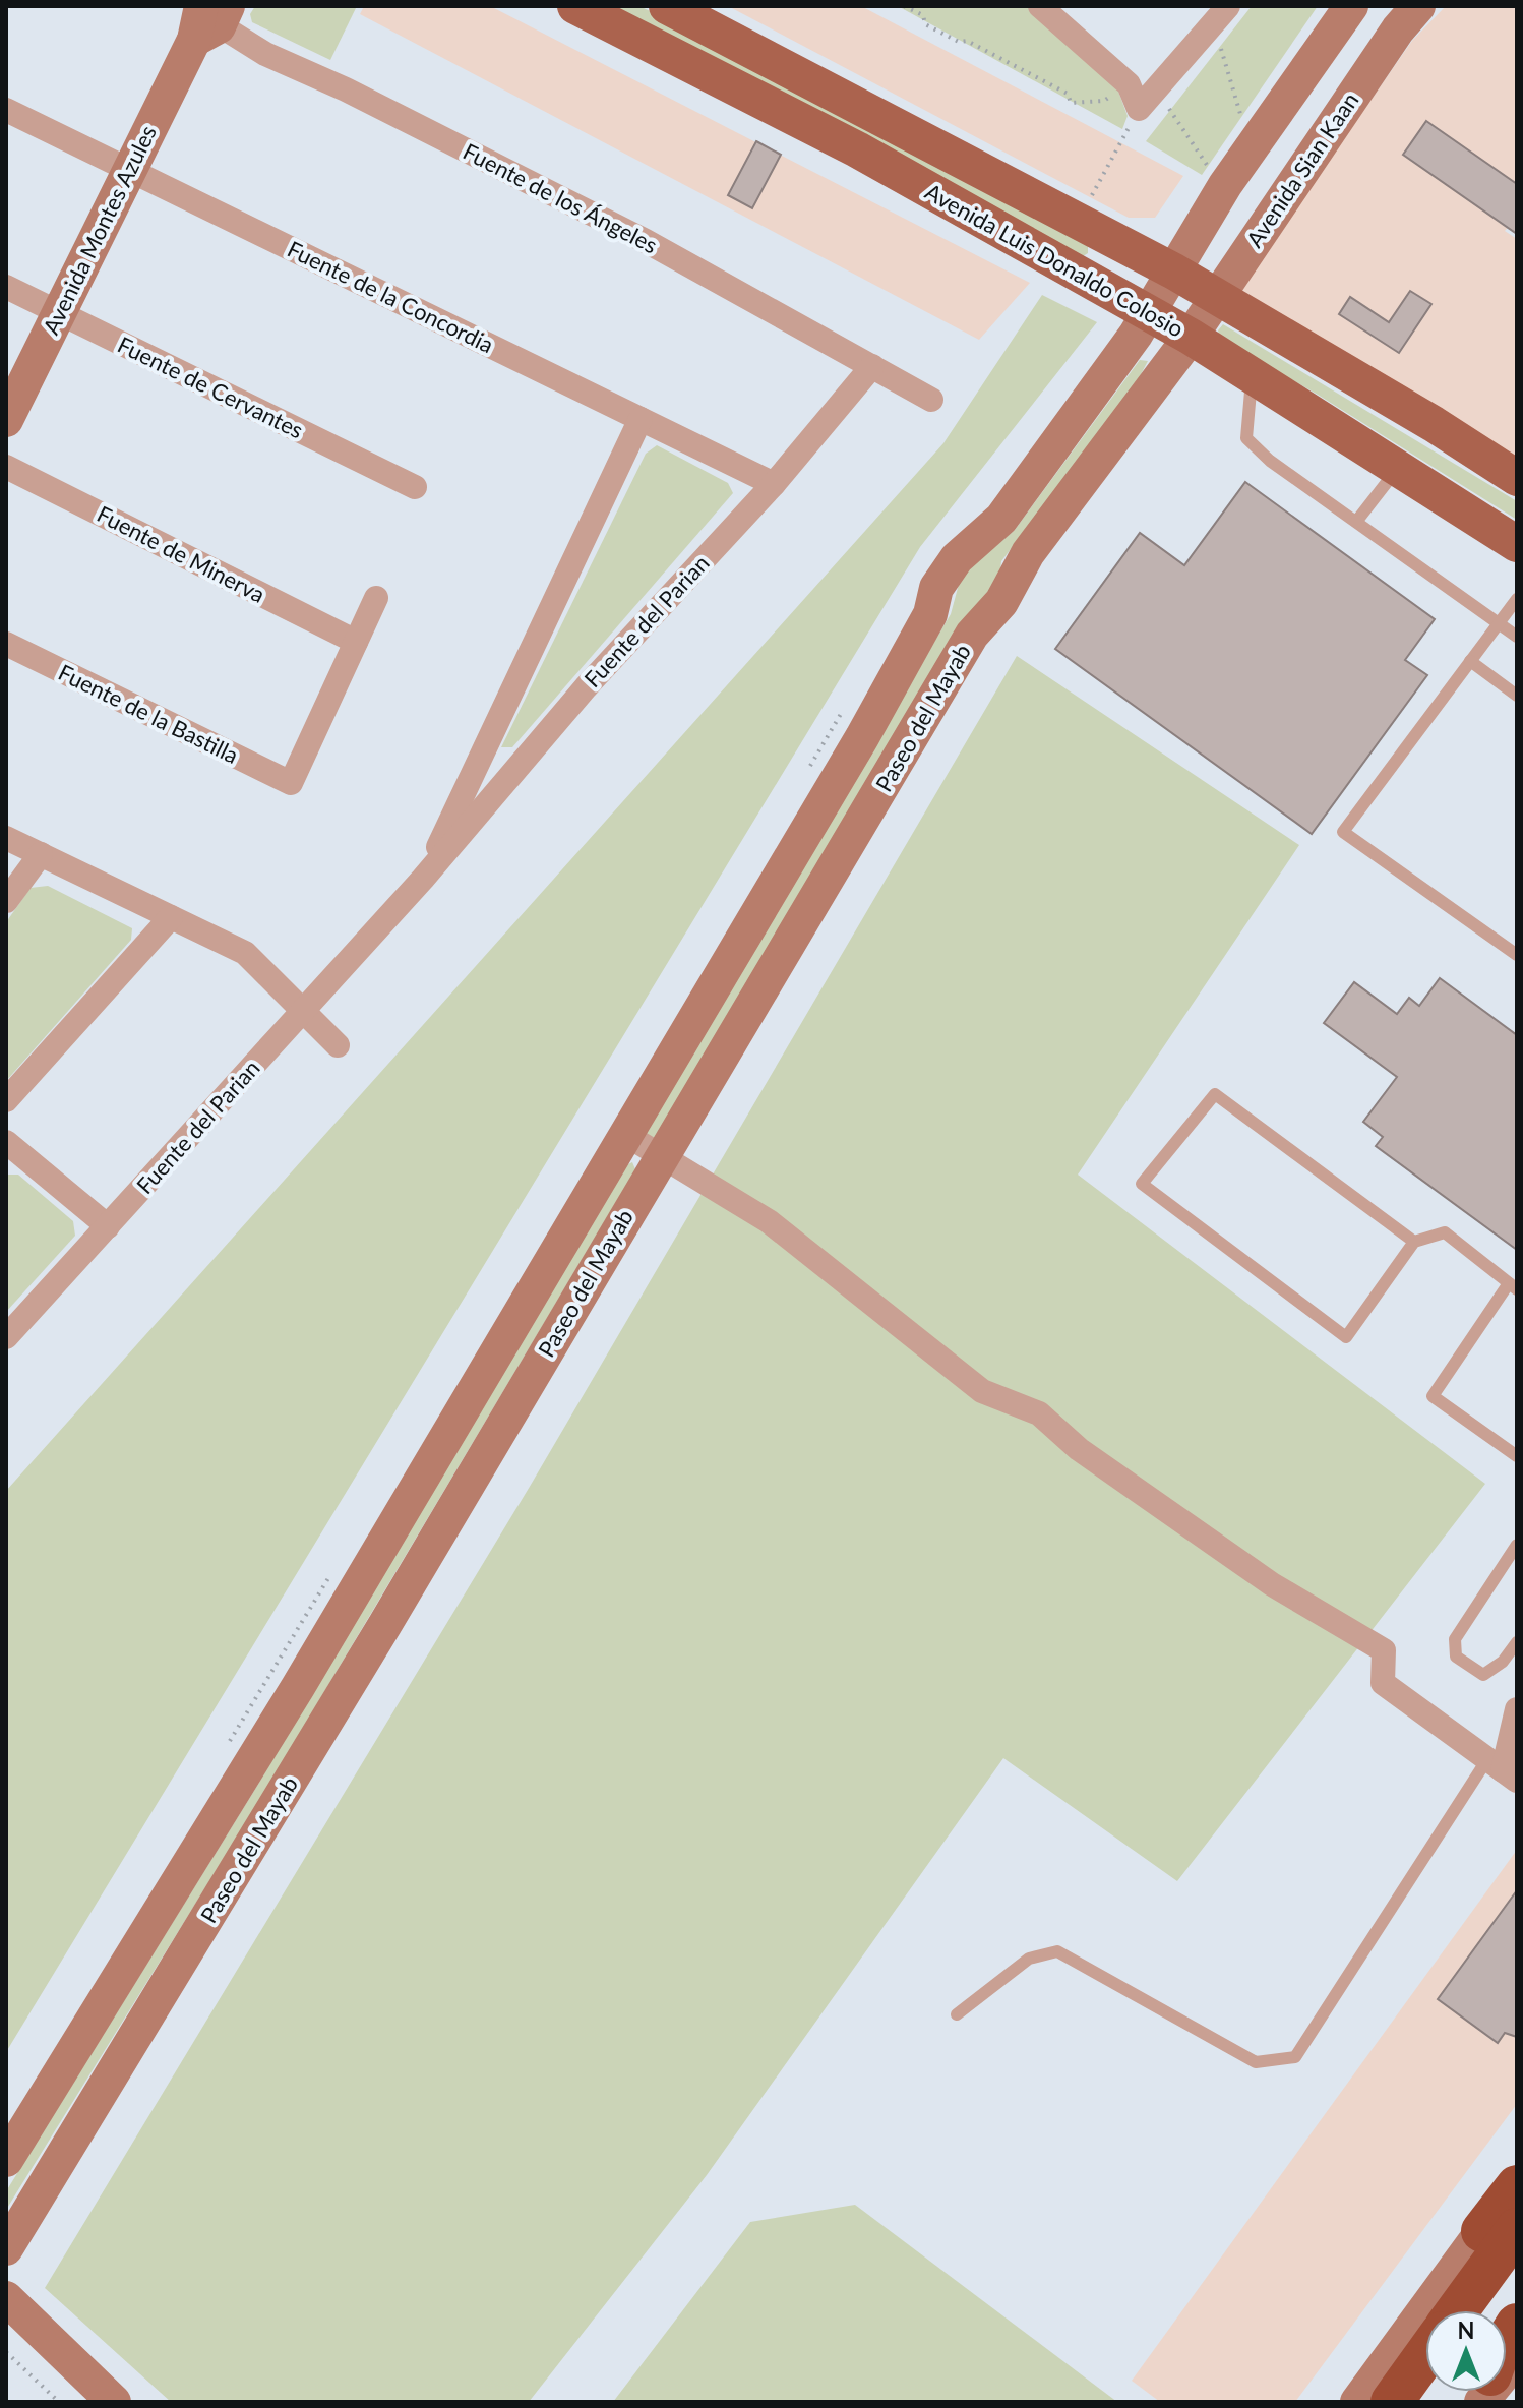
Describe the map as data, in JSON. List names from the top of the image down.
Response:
{
  "streets": {
    "main road": [
      "Avenida Sian Kaan",
      "Avenida Montes Azules",
      "Avenida Luis Donaldo Colosio",
      "Paseo del Mayab"
    ],
    "street": [
      "Fuente de los Ángeles",
      "Fuente de la Concordia",
      "Fuente de Cervantes",
      "Fuente de Minerva",
      "Fuente del Parian",
      "Fuente de la Bastilla"
    ]
  },
  "crossings": [
    ["Avenida Sian Kaan", "Avenida Luis Donaldo Colosio"],
    ["Avenida Sian Kaan", "Paseo del Mayab"],
    ["Fuente de los Ángeles", "Avenida Montes Azules"],
    ["Fuente de los Ángeles", "Fuente del Parian"],
    ["Avenida Montes Azules", "Fuente de la Concordia"],
    ["Avenida Montes Azules", "Fuente de Cervantes"],
    ["Avenida Luis Donaldo Colosio", "Paseo del Mayab"],
    ["Fuente de la Concordia", "Fuente del Parian"],
    ["Fuente de Minerva", "Fuente de la Bastilla"]
  ],
  "north": "top"
}
